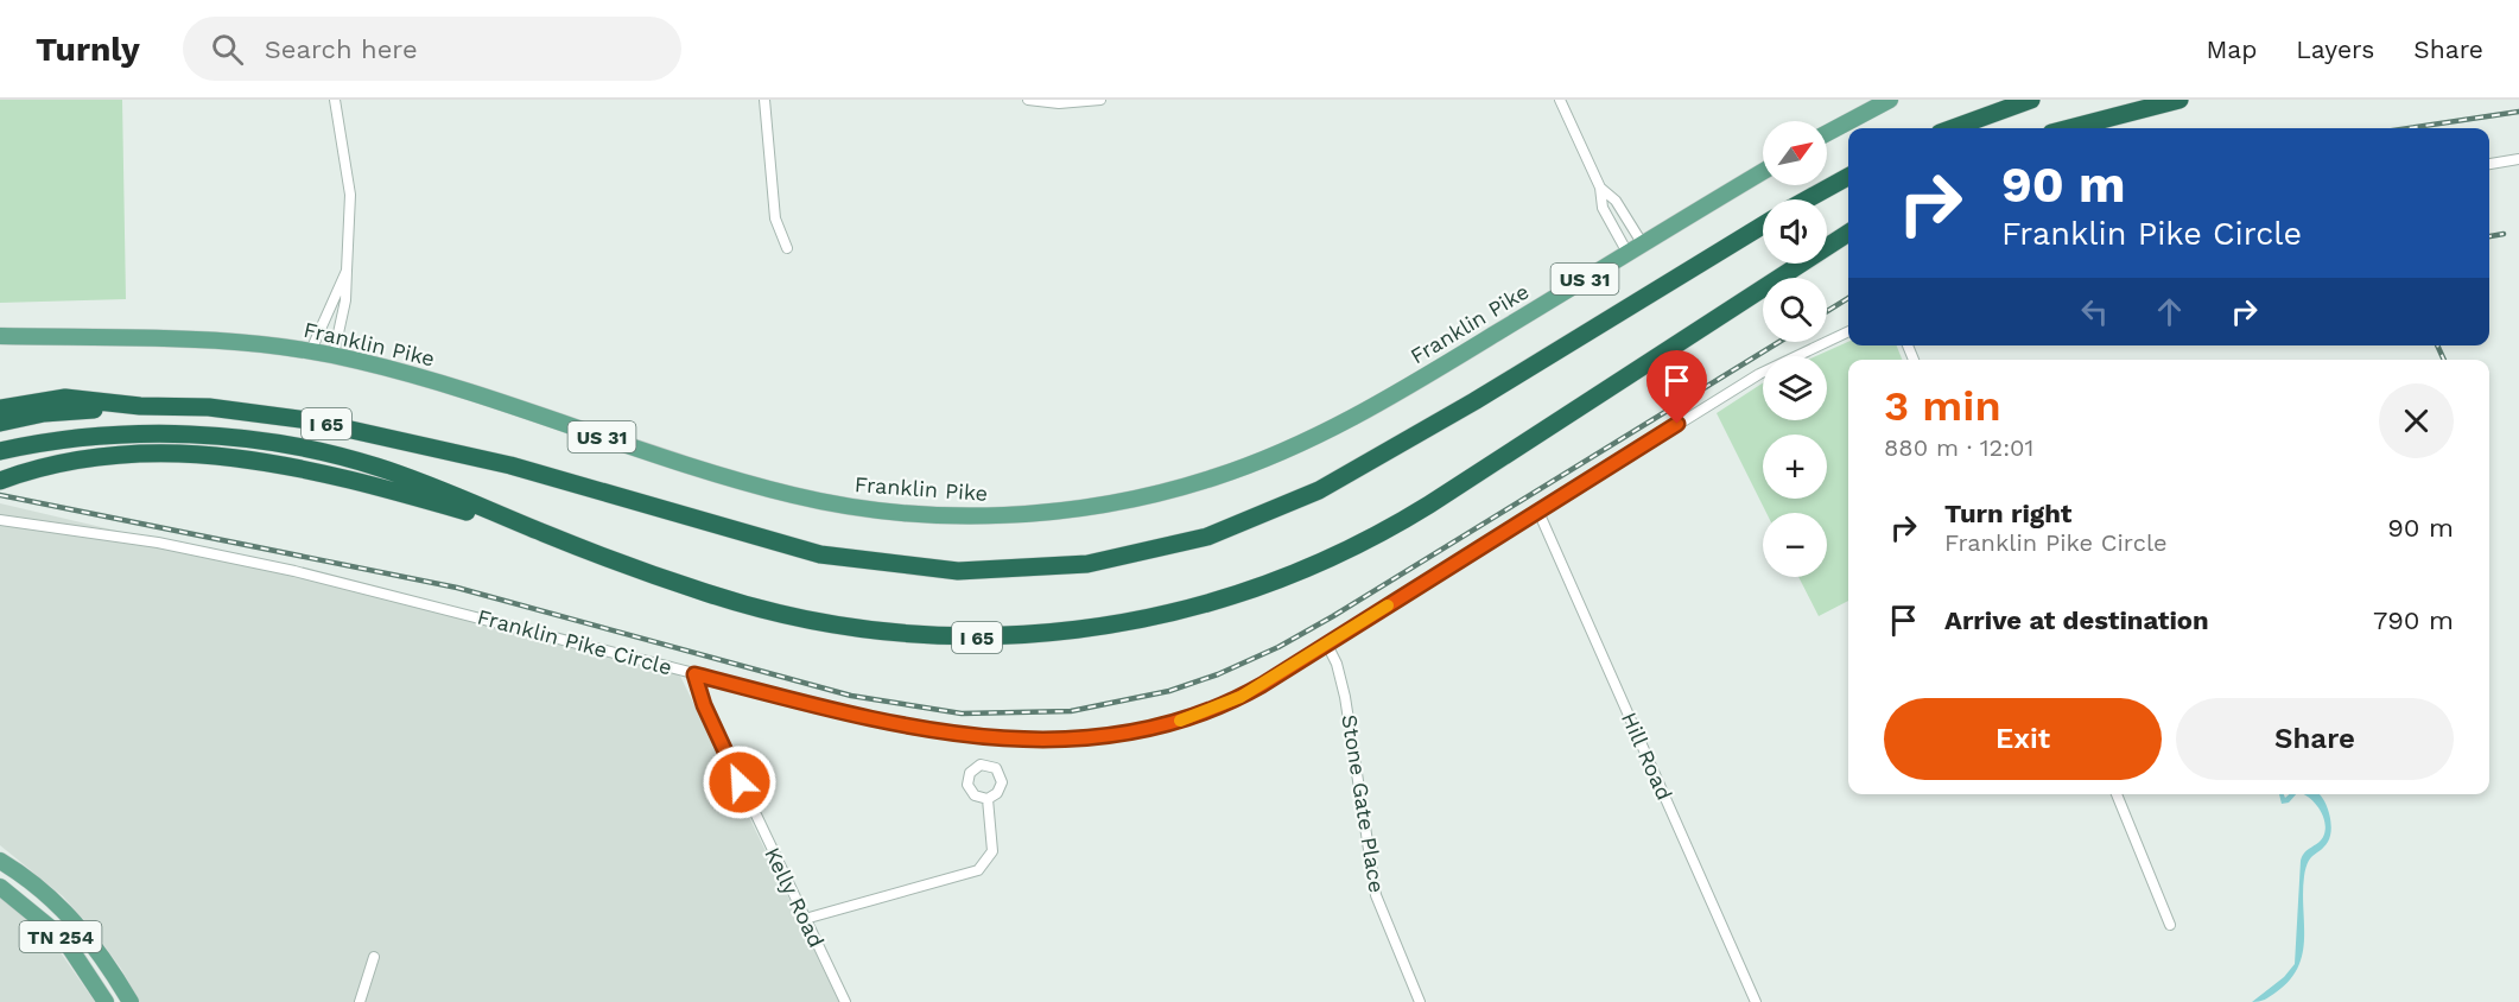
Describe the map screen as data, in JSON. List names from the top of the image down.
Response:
{
  "streets": {
    "highway": ["I 65"],
    "main road": ["US 31", "Franklin Pike", "TN 254"],
    "street": [
      "Franklin Pike Circle",
      "Hill Road",
      "Stone Gate Place",
      "Kelly Road"
    ]
  },
  "crossings": [
    ["Franklin Pike Circle", "Hill Road"],
    ["Franklin Pike Circle", "Stone Gate Place"],
    ["Franklin Pike Circle", "Kelly Road"]
  ],
  "north": "top right",
  "page": {
    "header": "Turnly",
    "search": "Search here",
    "nav": ["Map", "Layers", "Share"],
    "map_buttons": ["+", "−"],
    "turn": ["90 m", "Franklin Pike Circle"],
    "heading": ["3 min", "880 m · 12:01"],
    "list": [
      {
        "name": "Turn right",
        "note": "Franklin Pike Circle",
        "value": "90 m"
      },
      {
        "name": "Arrive at destination",
        "value": "790 m"
      }
    ],
    "buttons": ["Exit", "Share"]
  }
}
